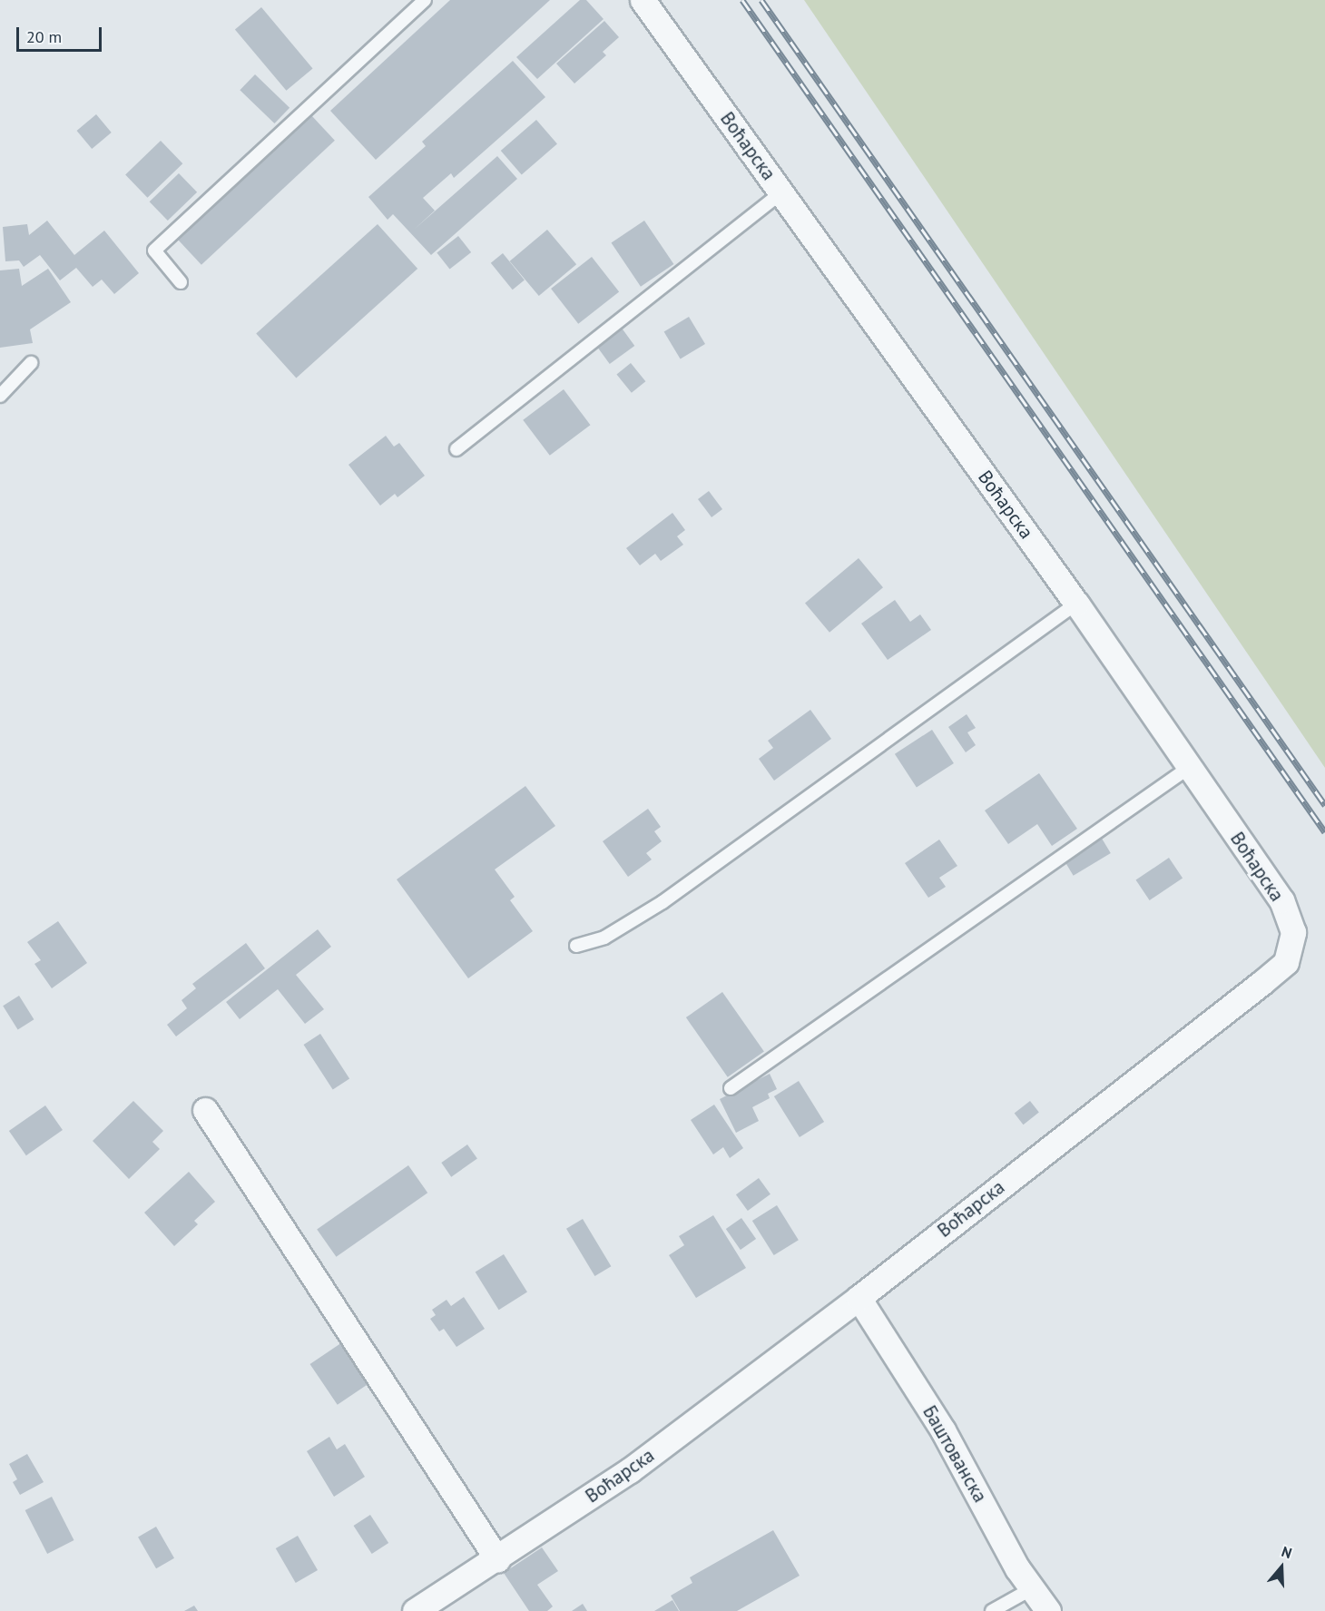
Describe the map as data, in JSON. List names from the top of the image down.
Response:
{
  "streets": {
    "street": ["Воћарска", "Баштованска"]
  },
  "crossings": [
    ["Воћарска", "Баштованска"]
  ],
  "scale_bar": "20 m",
  "north": "top"
}
